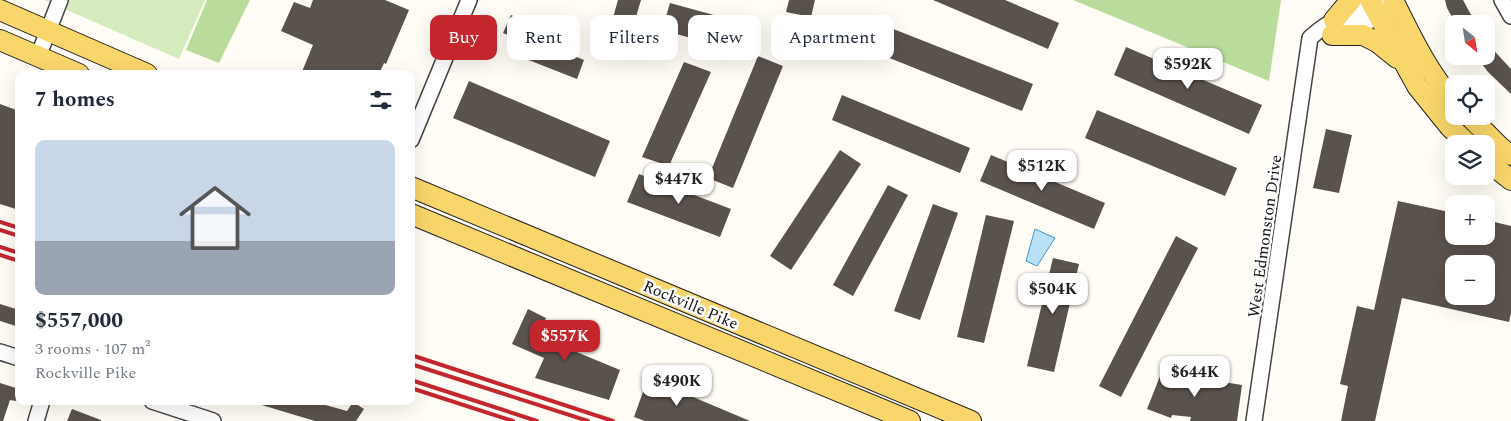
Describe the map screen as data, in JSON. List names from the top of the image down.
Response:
{
  "streets": {
    "main road": ["Rockville Pike"],
    "street": ["West Edmonston Drive"]
  },
  "north": "bottom right",
  "page": {
    "map_buttons": ["+", "−"],
    "chip": [
      "Buy",
      "Rent",
      "Filters",
      "New",
      "Apartment"
    ],
    "price": [
      "$592K",
      "$512K",
      "$447K",
      "$504K",
      "$557K",
      "$644K",
      "$490K"
    ],
    "heading": "7 homes",
    "list": [
      {
        "name": "$557,000",
        "note": "3 rooms · 107 m² · Rockville Pike"
      }
    ]
  }
}
